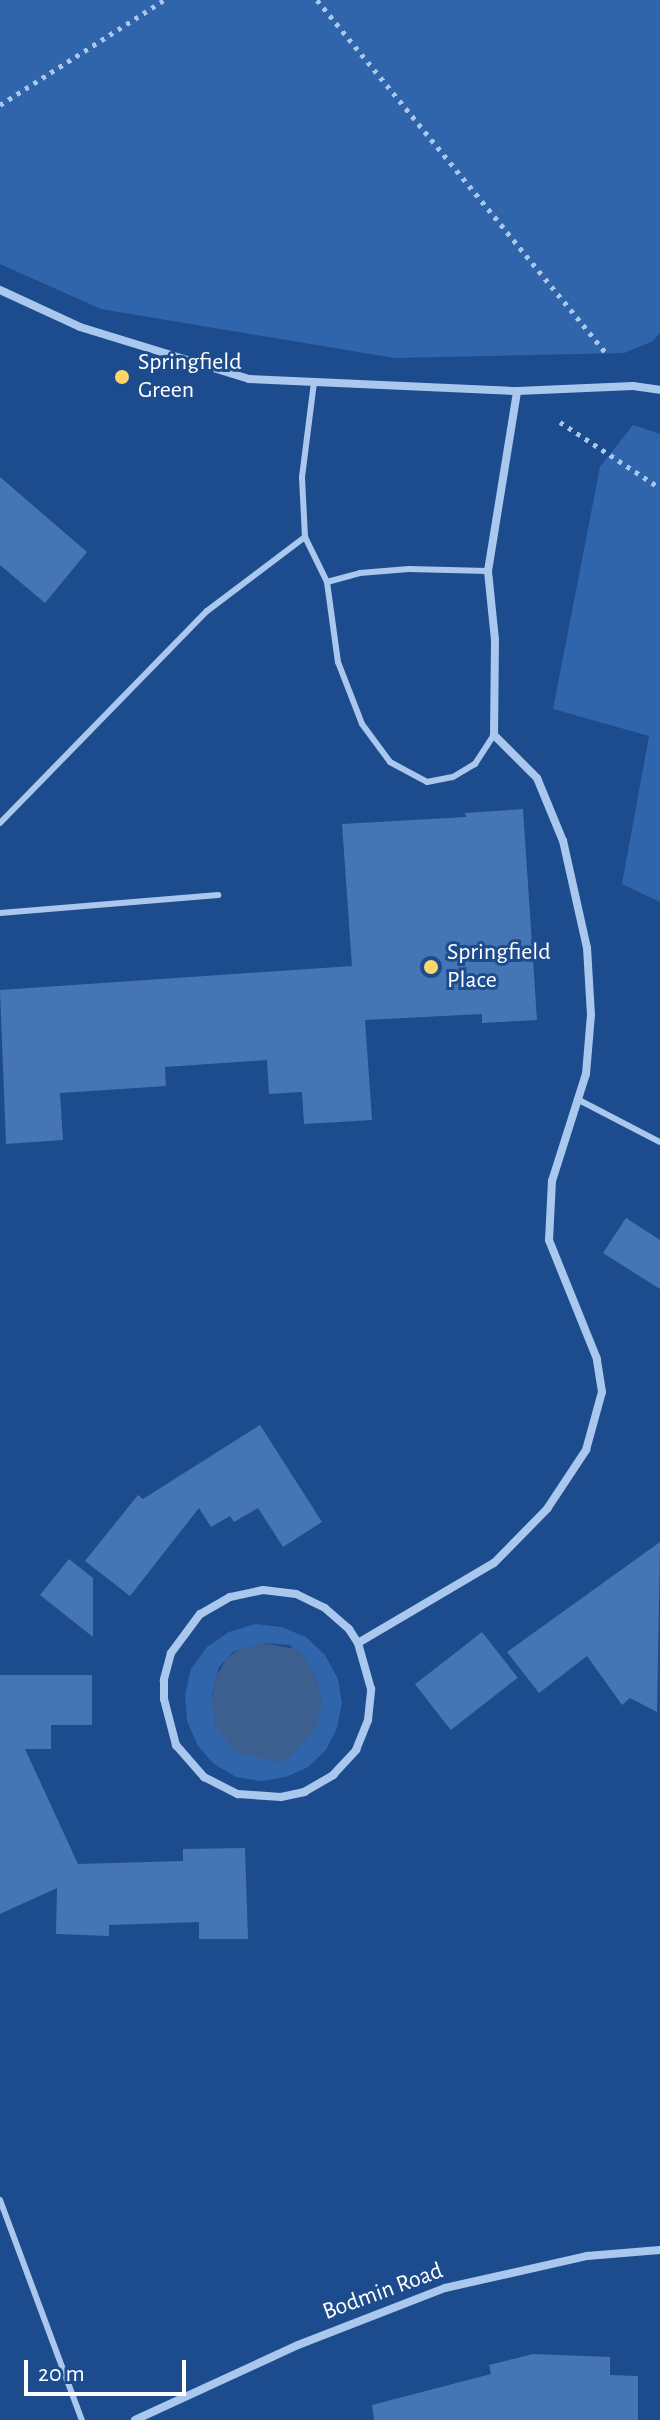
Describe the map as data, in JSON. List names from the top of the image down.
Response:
{
  "streets": {
    "street": ["Bodmin Road"]
  },
  "places": ["Springfield Green", "Springfield Place"],
  "scale_bar": "20 m"
}
